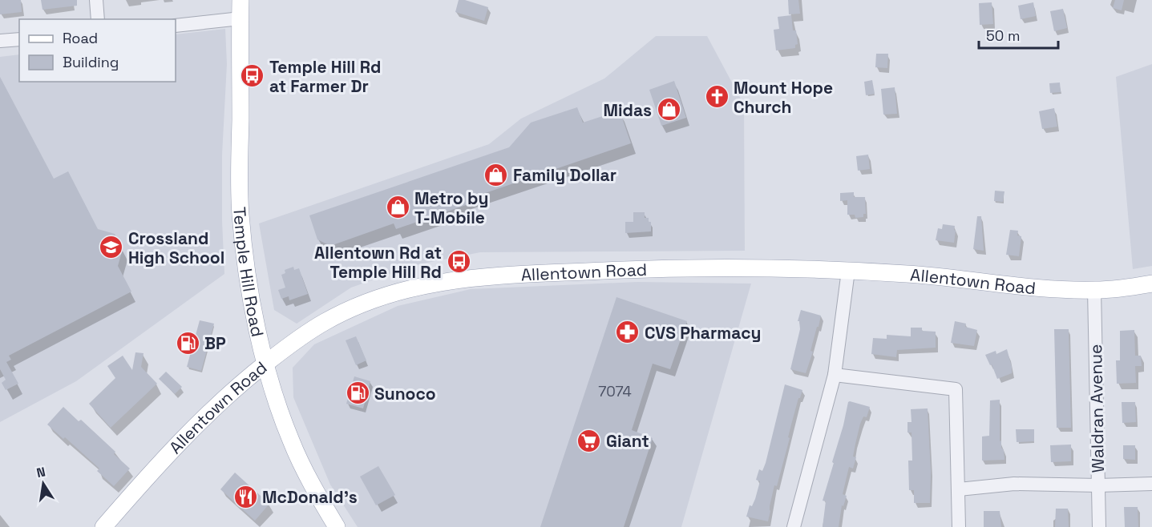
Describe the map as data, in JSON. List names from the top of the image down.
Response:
{
  "streets": {
    "main road": ["Temple Hill Road", "Allentown Road"],
    "street": ["Waldran Avenue"]
  },
  "crossings": [
    ["Temple Hill Road", "Allentown Road"],
    ["Allentown Road", "Waldran Avenue"]
  ],
  "places": {
    "bus stop": ["Temple Hill Rd at Farmer Dr", "Allentown Rd at Temple Hill Rd"],
    "church": ["Mount Hope Church"],
    "shop": ["Midas", "Family Dollar", "Metro by T-Mobile"],
    "school or university": ["Crossland High School"],
    "pharmacy": ["CVS Pharmacy"],
    "fuel station": ["BP", "Sunoco"],
    "supermarket": ["Giant"],
    "restaurant": ["McDonald's"]
  },
  "house_numbers": ["7074"],
  "legend": ["Road", "Building"],
  "scale_bar": "50 m",
  "north": "top"
}
